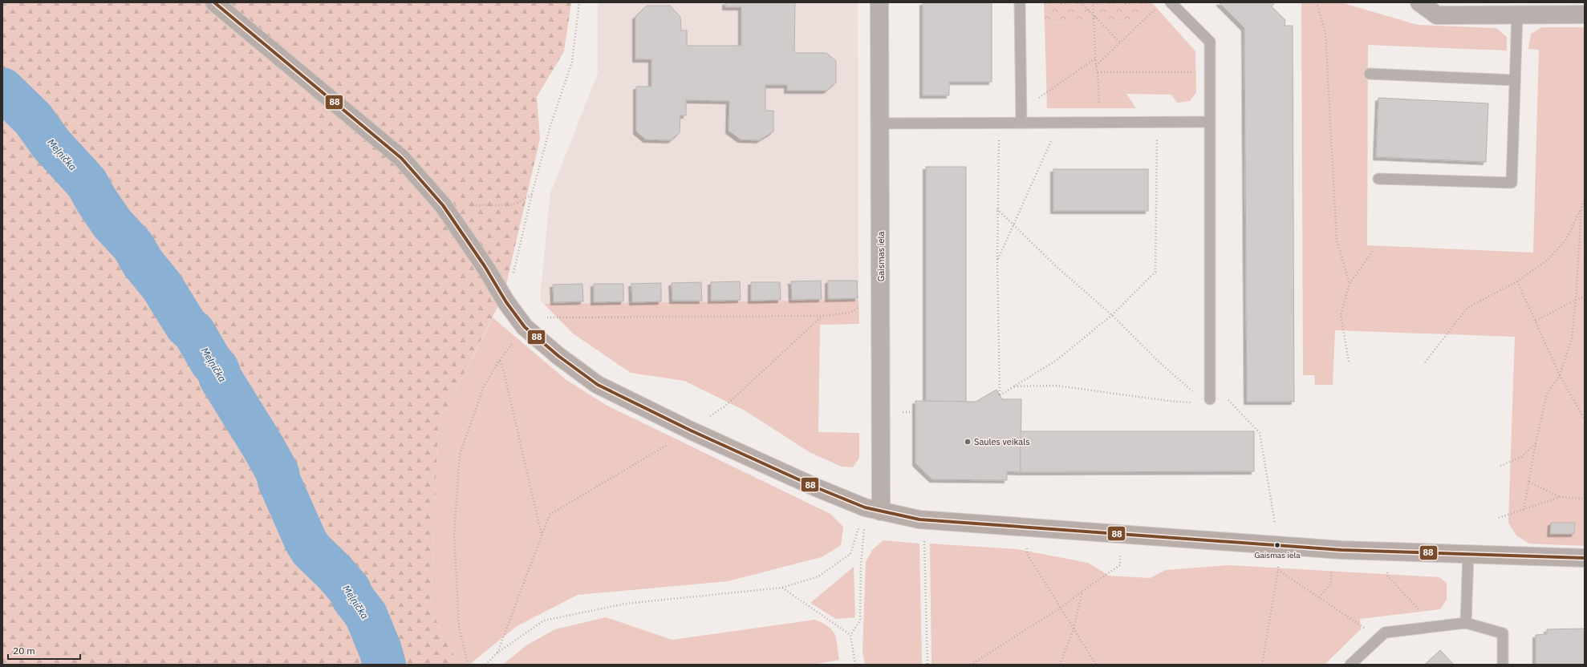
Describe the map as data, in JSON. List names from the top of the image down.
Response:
{
  "streets": {
    "street": ["Gaismas iela"]
  },
  "water": ["Meļņička"],
  "places": ["Saules veikals", "Gaismas iela"],
  "lines": ["transit line 88"],
  "scale_bar": "20 m"
}
